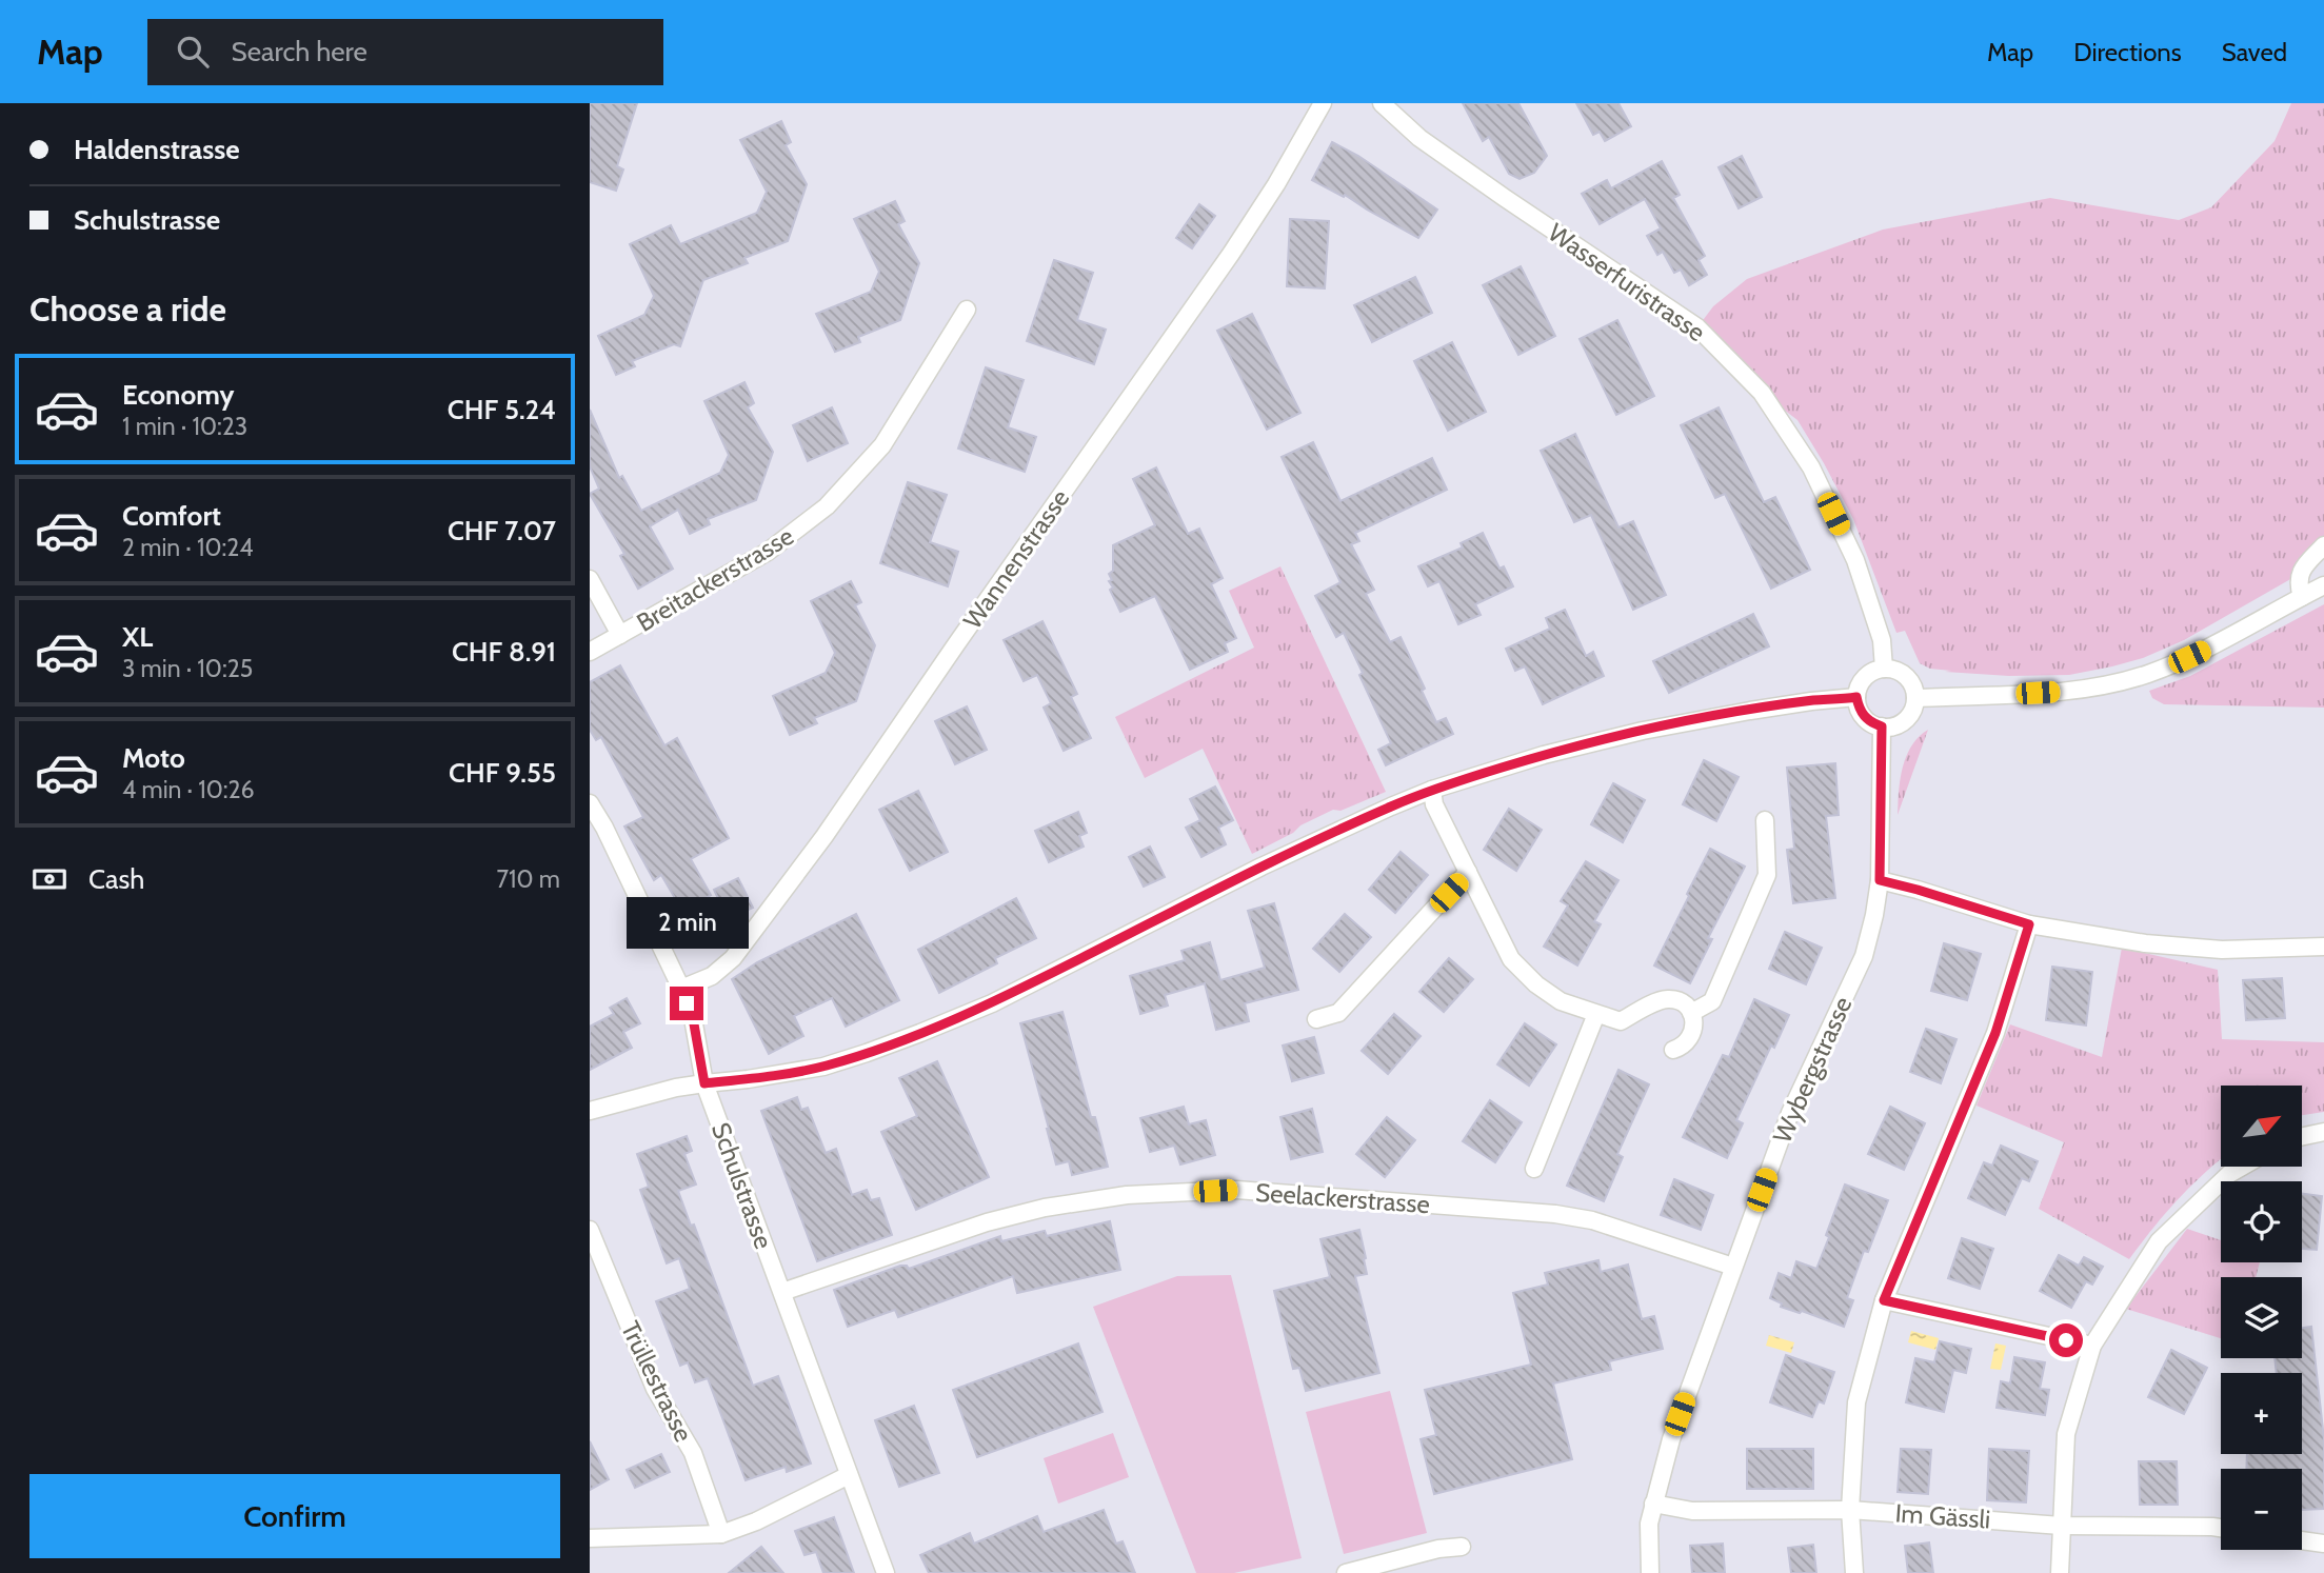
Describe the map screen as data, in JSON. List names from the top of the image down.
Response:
{
  "streets": {
    "street": [
      "Wasserfuristrasse",
      "Wannenstrasse",
      "Breitackerstrasse",
      "Wybergstrasse",
      "Schulstrasse",
      "Seelackerstrasse",
      "Trüllestrasse",
      "Im Gässli"
    ]
  },
  "crossings": [
    ["Wasserfuristrasse", "Wybergstrasse"],
    ["Wannenstrasse", "Schulstrasse"],
    ["Wybergstrasse", "Seelackerstrasse"],
    ["Wybergstrasse", "Im Gässli"],
    ["Schulstrasse", "Seelackerstrasse"]
  ],
  "north": "top right",
  "page": {
    "header": "Map",
    "search": "Search here",
    "nav": ["Map", "Directions", "Saved"],
    "banner": ["Haldenstrasse", "Schulstrasse"],
    "heading": "Choose a ride",
    "list": [
      {
        "name": "Economy",
        "note": "1 min · 10:23",
        "value": "CHF 5.24"
      },
      {
        "name": "Comfort",
        "note": "2 min · 10:24",
        "value": "CHF 7.07"
      },
      {
        "name": "XL",
        "note": "3 min · 10:25",
        "value": "CHF 8.91"
      },
      {
        "name": "Moto",
        "note": "4 min · 10:26",
        "value": "CHF 9.55"
      }
    ],
    "pay": ["Cash", "710 m"],
    "bubble": "2 min",
    "map_buttons": ["+", "−"],
    "buttons": "Confirm"
  }
}
